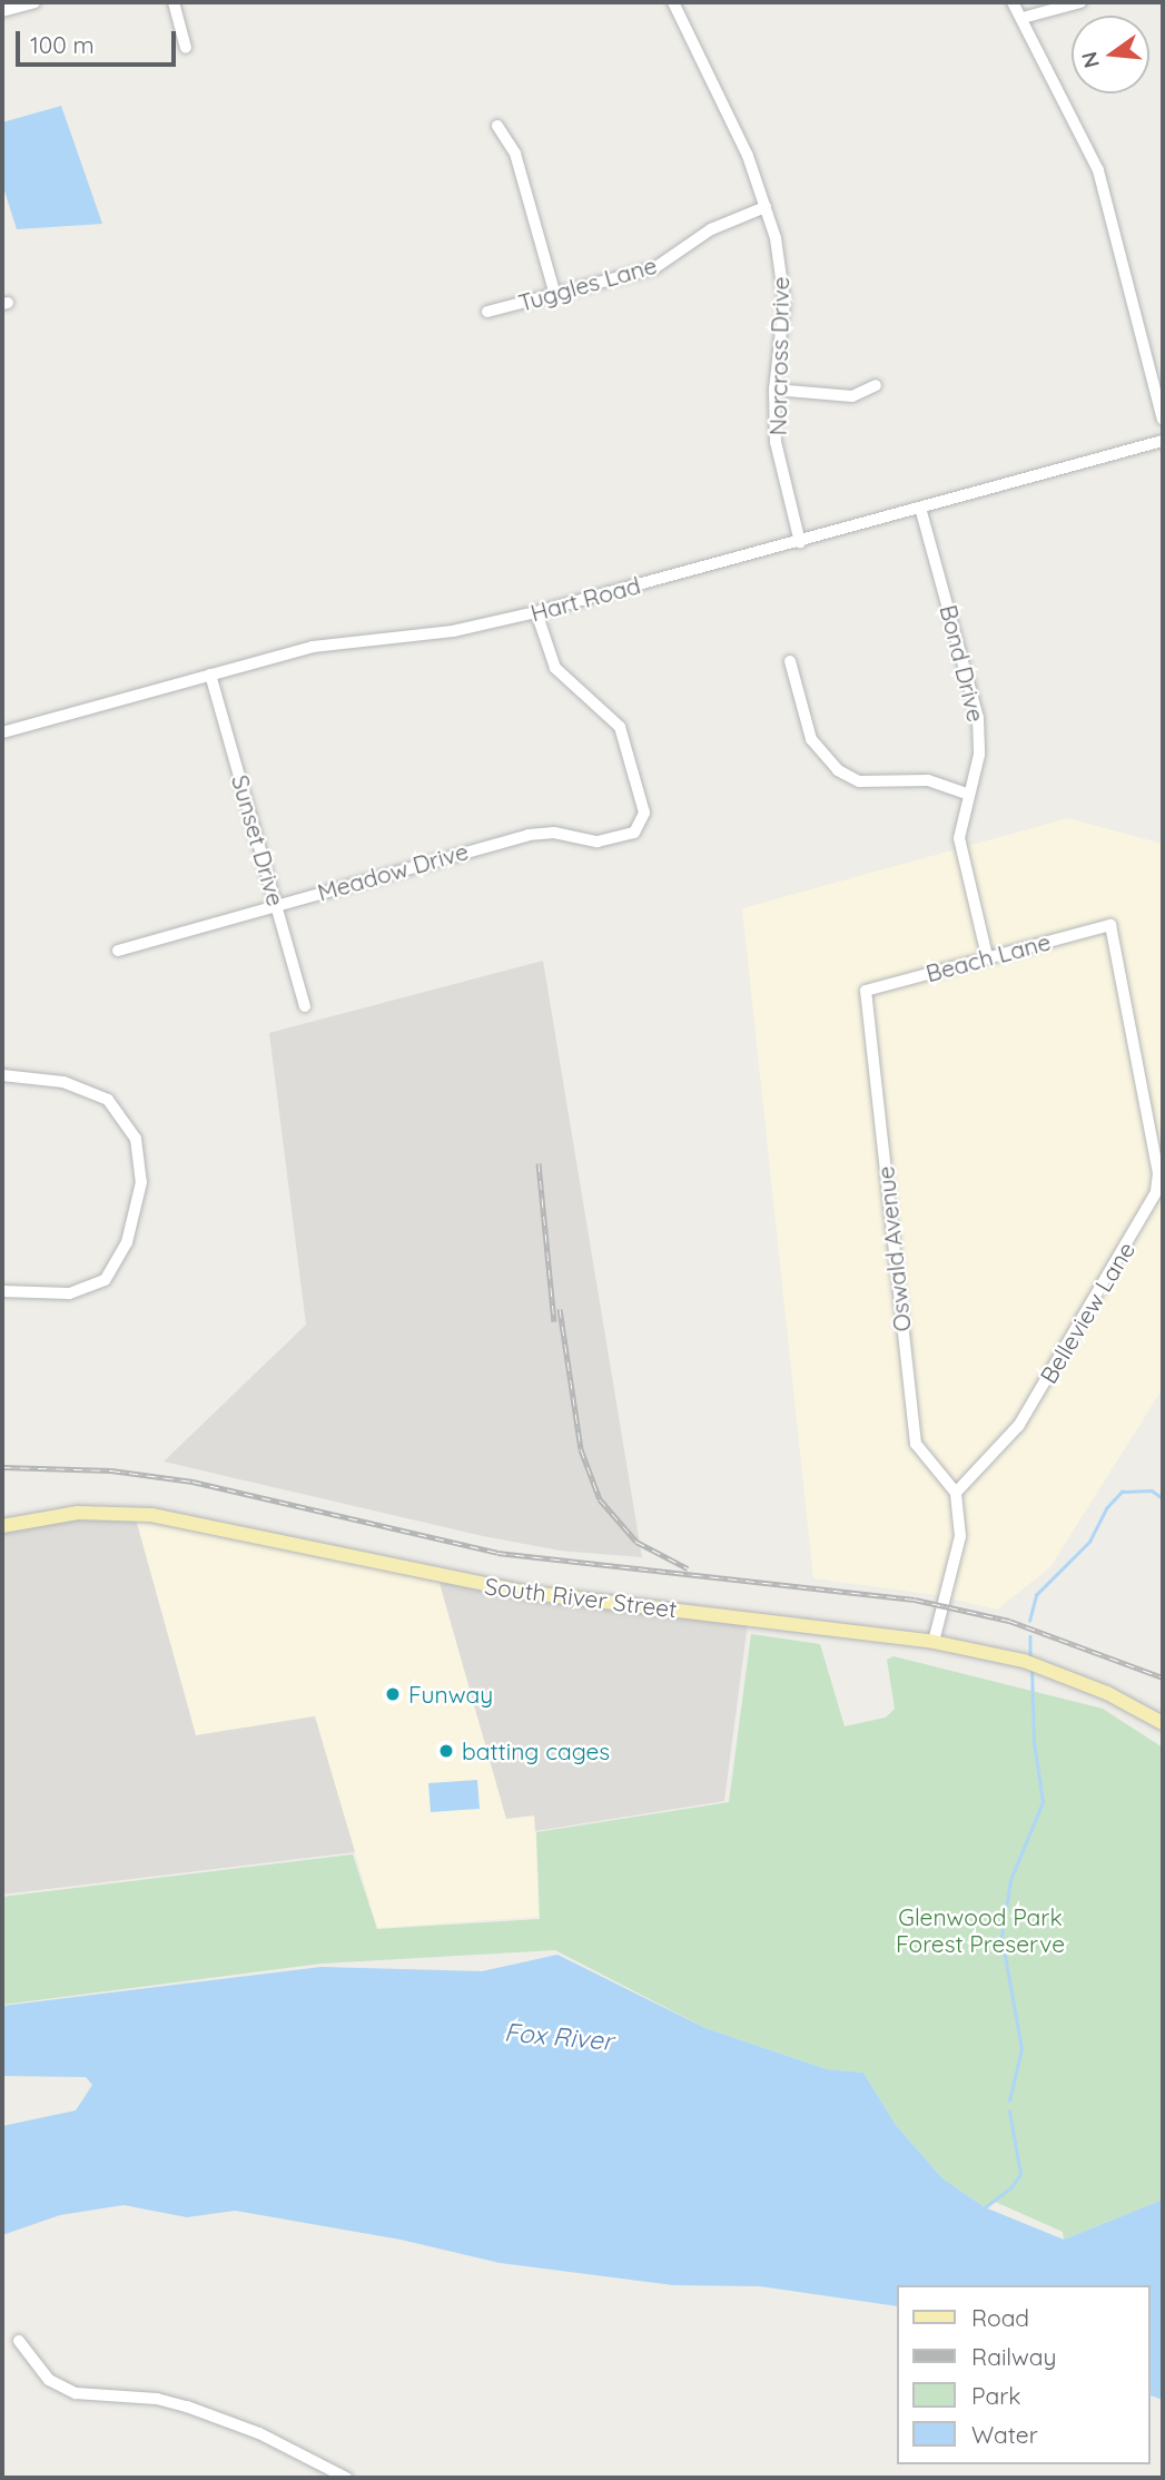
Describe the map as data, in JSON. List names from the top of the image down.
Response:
{
  "streets": {
    "main road": ["South River Street"],
    "street": [
      "Tuggles Lane",
      "Norcross Drive",
      "Hart Road",
      "Bond Drive",
      "Sunset Drive",
      "Meadow Drive",
      "Beach Lane",
      "Oswald Avenue",
      "Belleview Lane"
    ]
  },
  "crossings": [
    ["Tuggles Lane", "Norcross Drive"],
    ["Norcross Drive", "Hart Road"],
    ["Hart Road", "Bond Drive"],
    ["Hart Road", "Sunset Drive"],
    ["Hart Road", "Meadow Drive"],
    ["Bond Drive", "Beach Lane"],
    ["Sunset Drive", "Meadow Drive"],
    ["Beach Lane", "Oswald Avenue"],
    ["Beach Lane", "Belleview Lane"],
    ["Oswald Avenue", "Belleview Lane"]
  ],
  "water": ["Fox River"],
  "parks": ["Glenwood Park Forest Preserve"],
  "places": ["Funway", "batting cages"],
  "legend": [
    "Road",
    "Railway",
    "Park",
    "Water"
  ],
  "scale_bar": "100 m",
  "north": "left"
}
